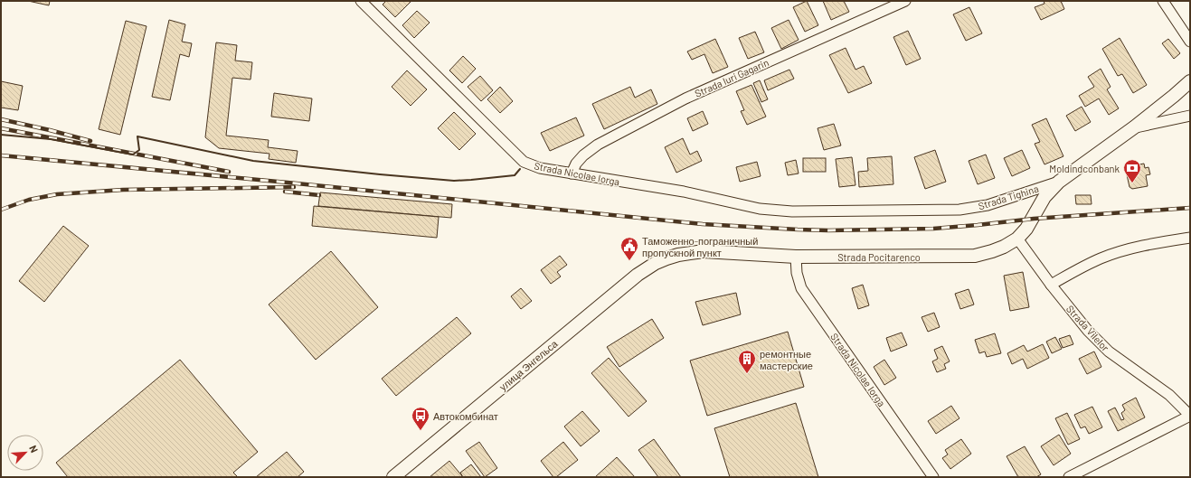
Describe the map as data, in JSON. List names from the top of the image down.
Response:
{
  "streets": {
    "street": [
      "Strada Iuri Gagarin",
      "Strada Nicolae Iorga",
      "Strada Tighina",
      "Strada Pocitarenco",
      "Strada Vilelor",
      "улица Энгельса"
    ]
  },
  "crossings": [
    ["Strada Iuri Gagarin", "Strada Nicolae Iorga"],
    ["Strada Nicolae Iorga", "Strada Tighina"],
    ["Strada Nicolae Iorga", "Strada Pocitarenco"],
    ["Strada Tighina", "Strada Pocitarenco"],
    ["Strada Pocitarenco", "Strada Vilelor"],
    ["Strada Pocitarenco", "улица Энгельса"]
  ],
  "places": {
    "bank": ["Moldindconbank"],
    "public building": ["Таможенно-пограничный пропускной пункт"],
    "building": ["ремонтные мастерские"],
    "bus stop": ["Автокомбинат"]
  },
  "north": "top right"
}
